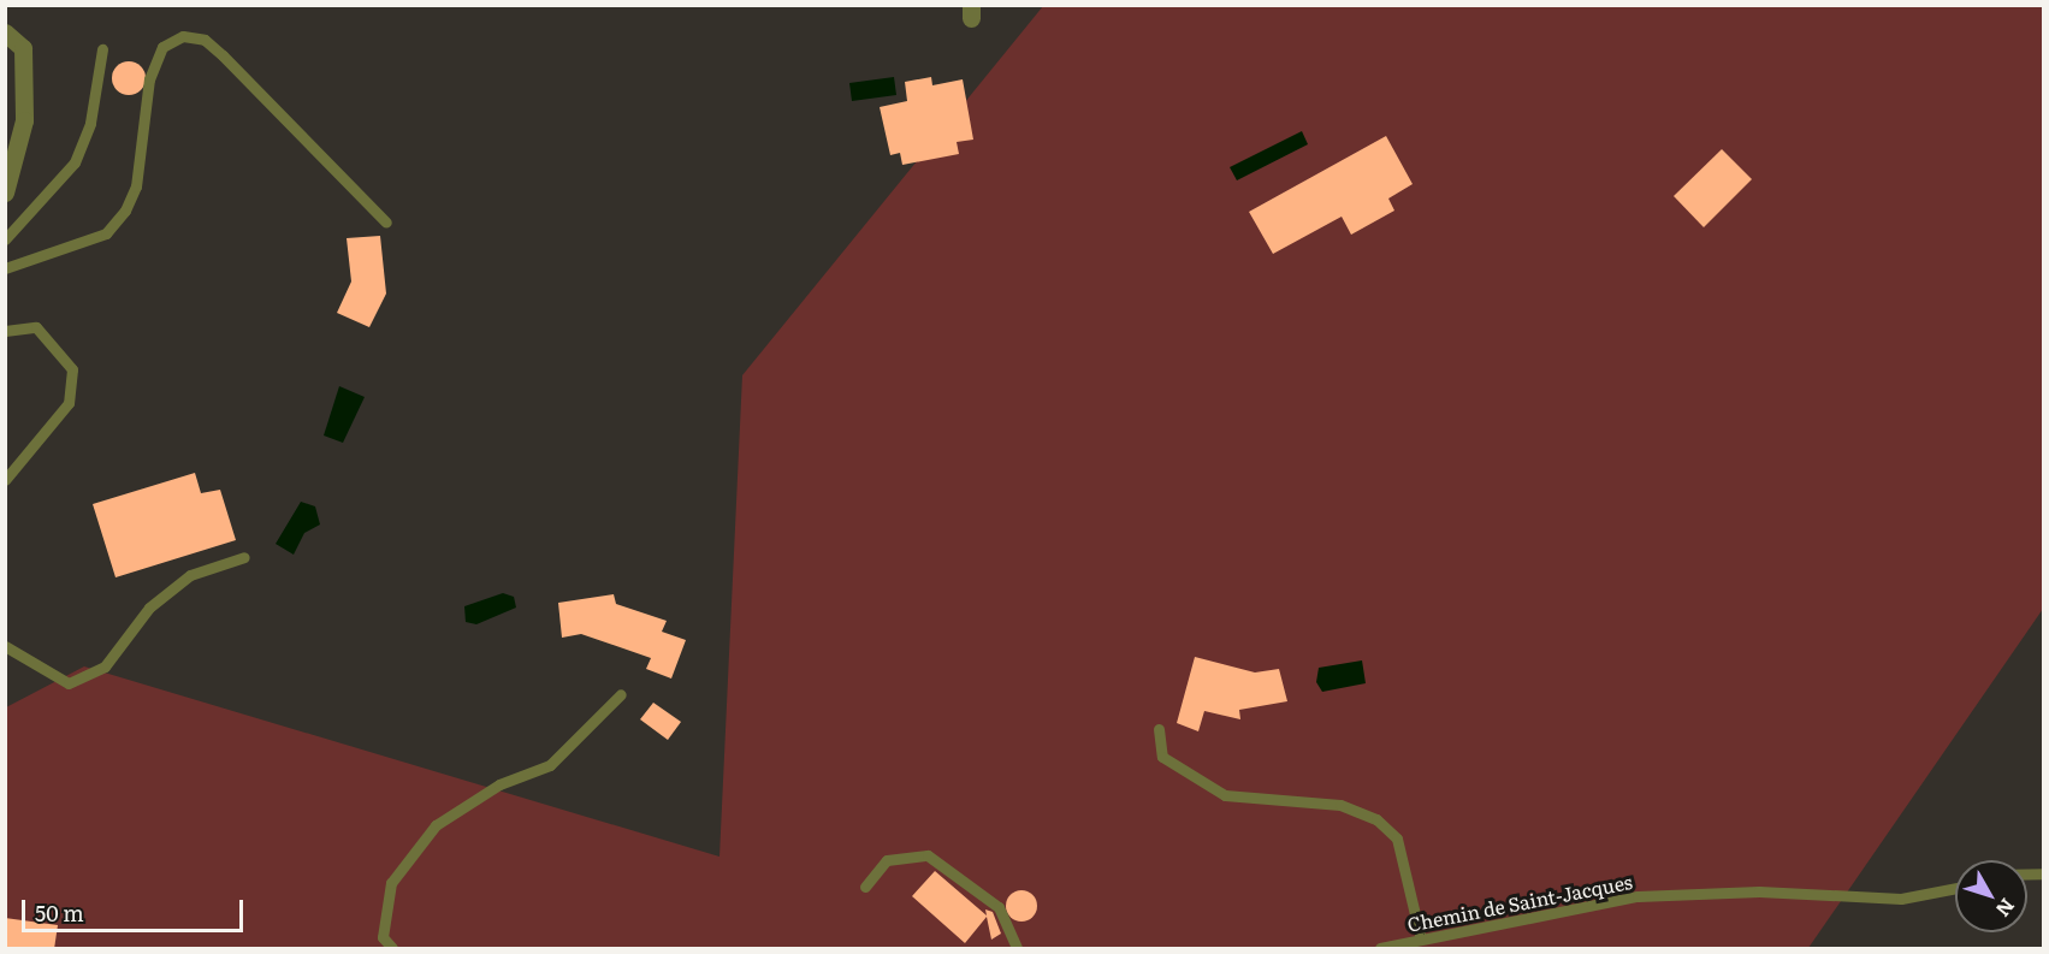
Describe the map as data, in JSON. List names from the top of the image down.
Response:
{
  "streets": {
    "lane": ["Chemin de Saint-Jacques"]
  },
  "scale_bar": "50 m",
  "north": "bottom right"
}
